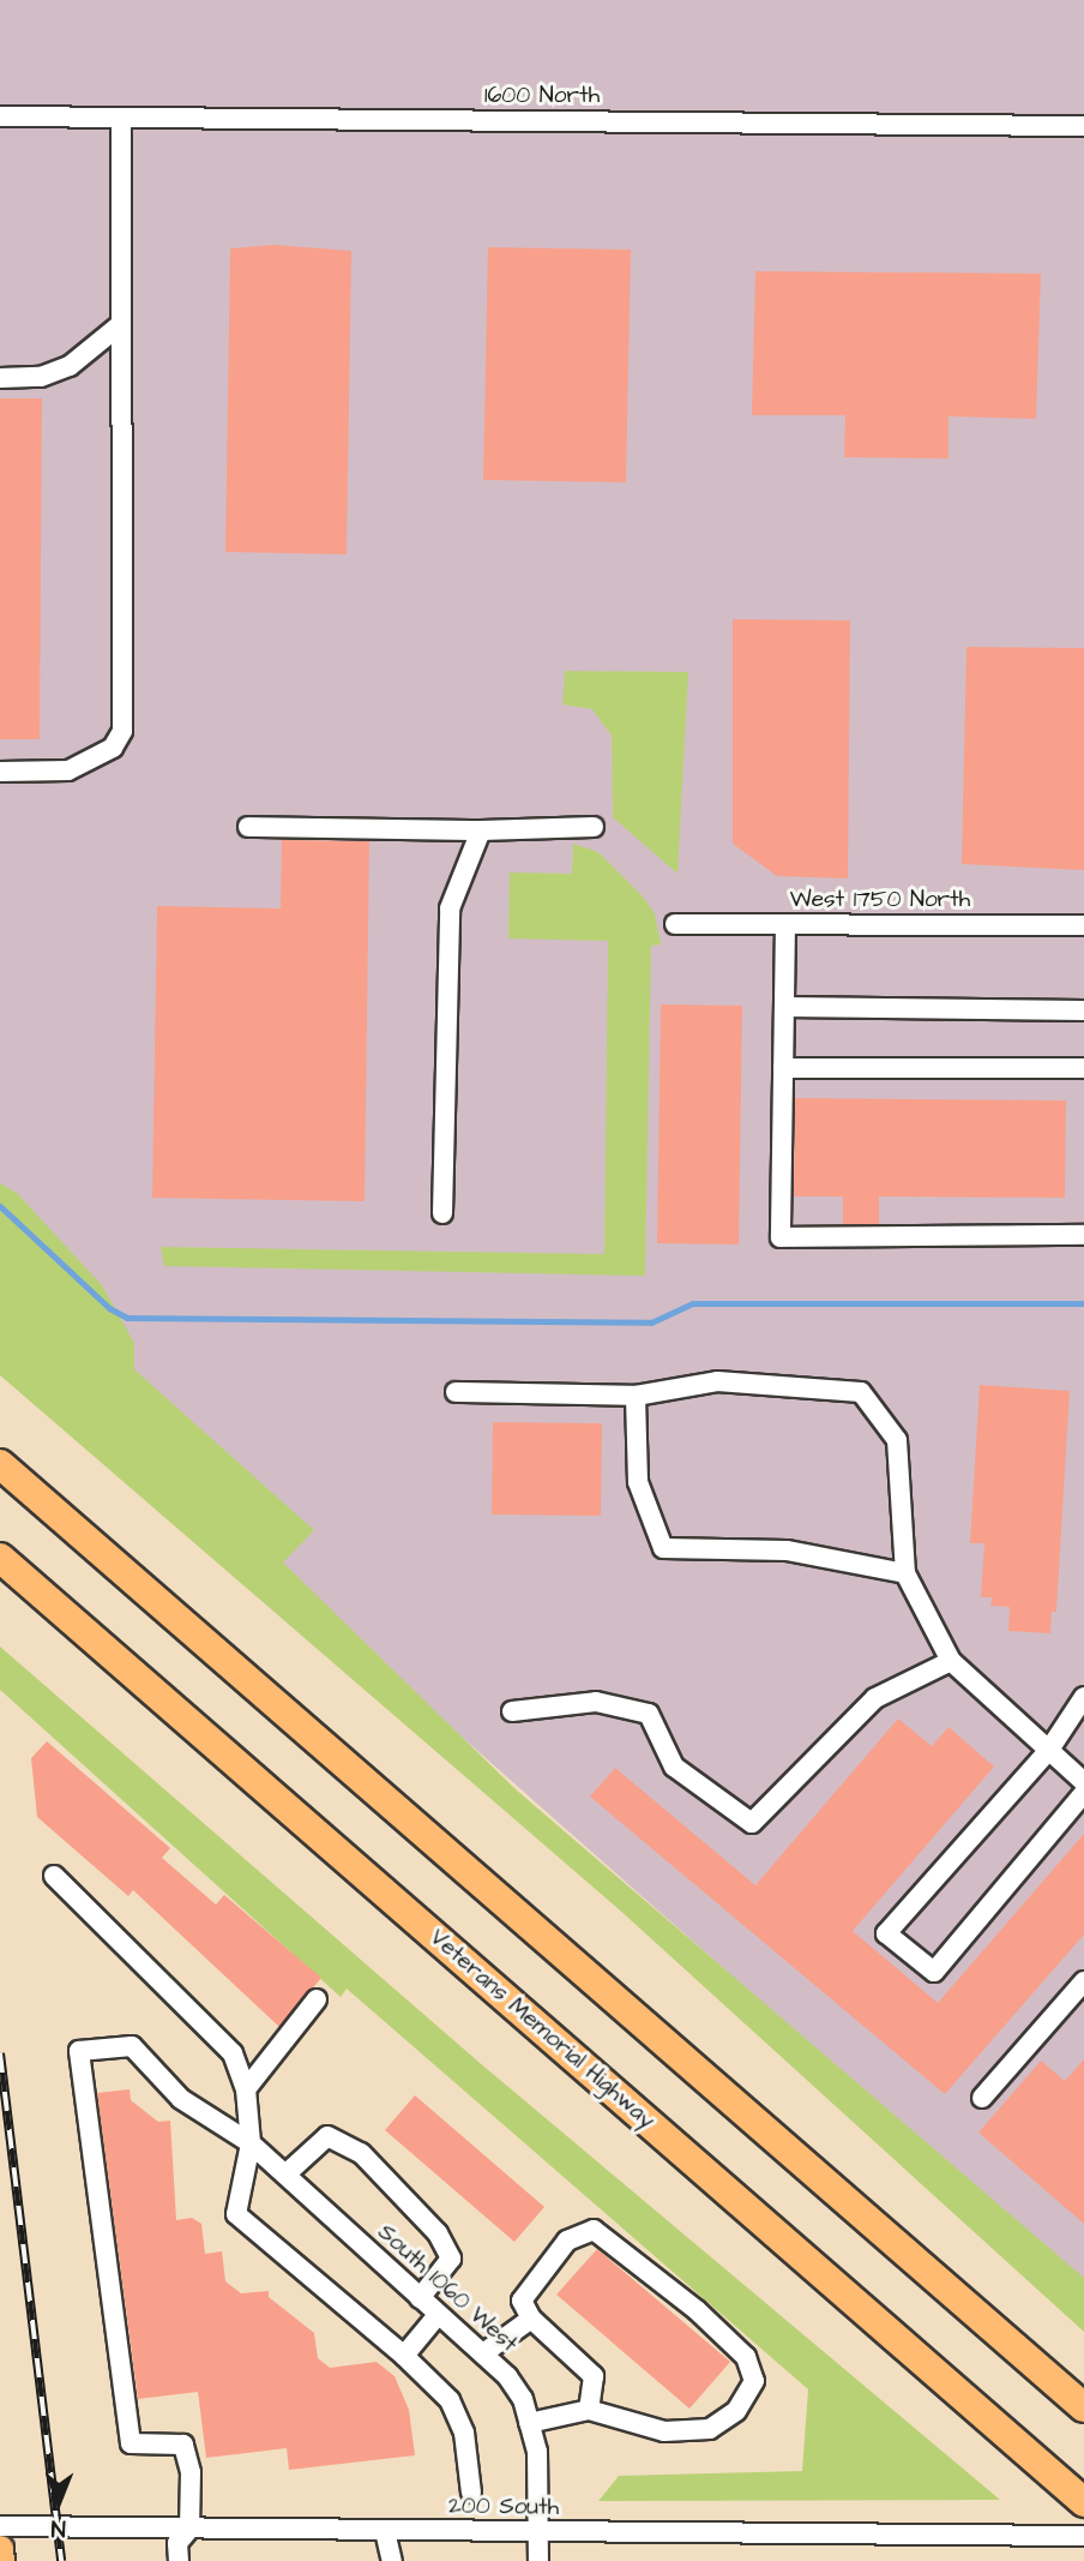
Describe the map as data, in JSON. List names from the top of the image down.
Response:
{
  "streets": {
    "highway": ["Veterans Memorial Highway"],
    "street": [
      "1600 North",
      "West 1750 North",
      "South 1060 West",
      "200 South"
    ]
  },
  "crossings": [
    ["South 1060 West", "200 South"]
  ],
  "north": "bottom"
}
